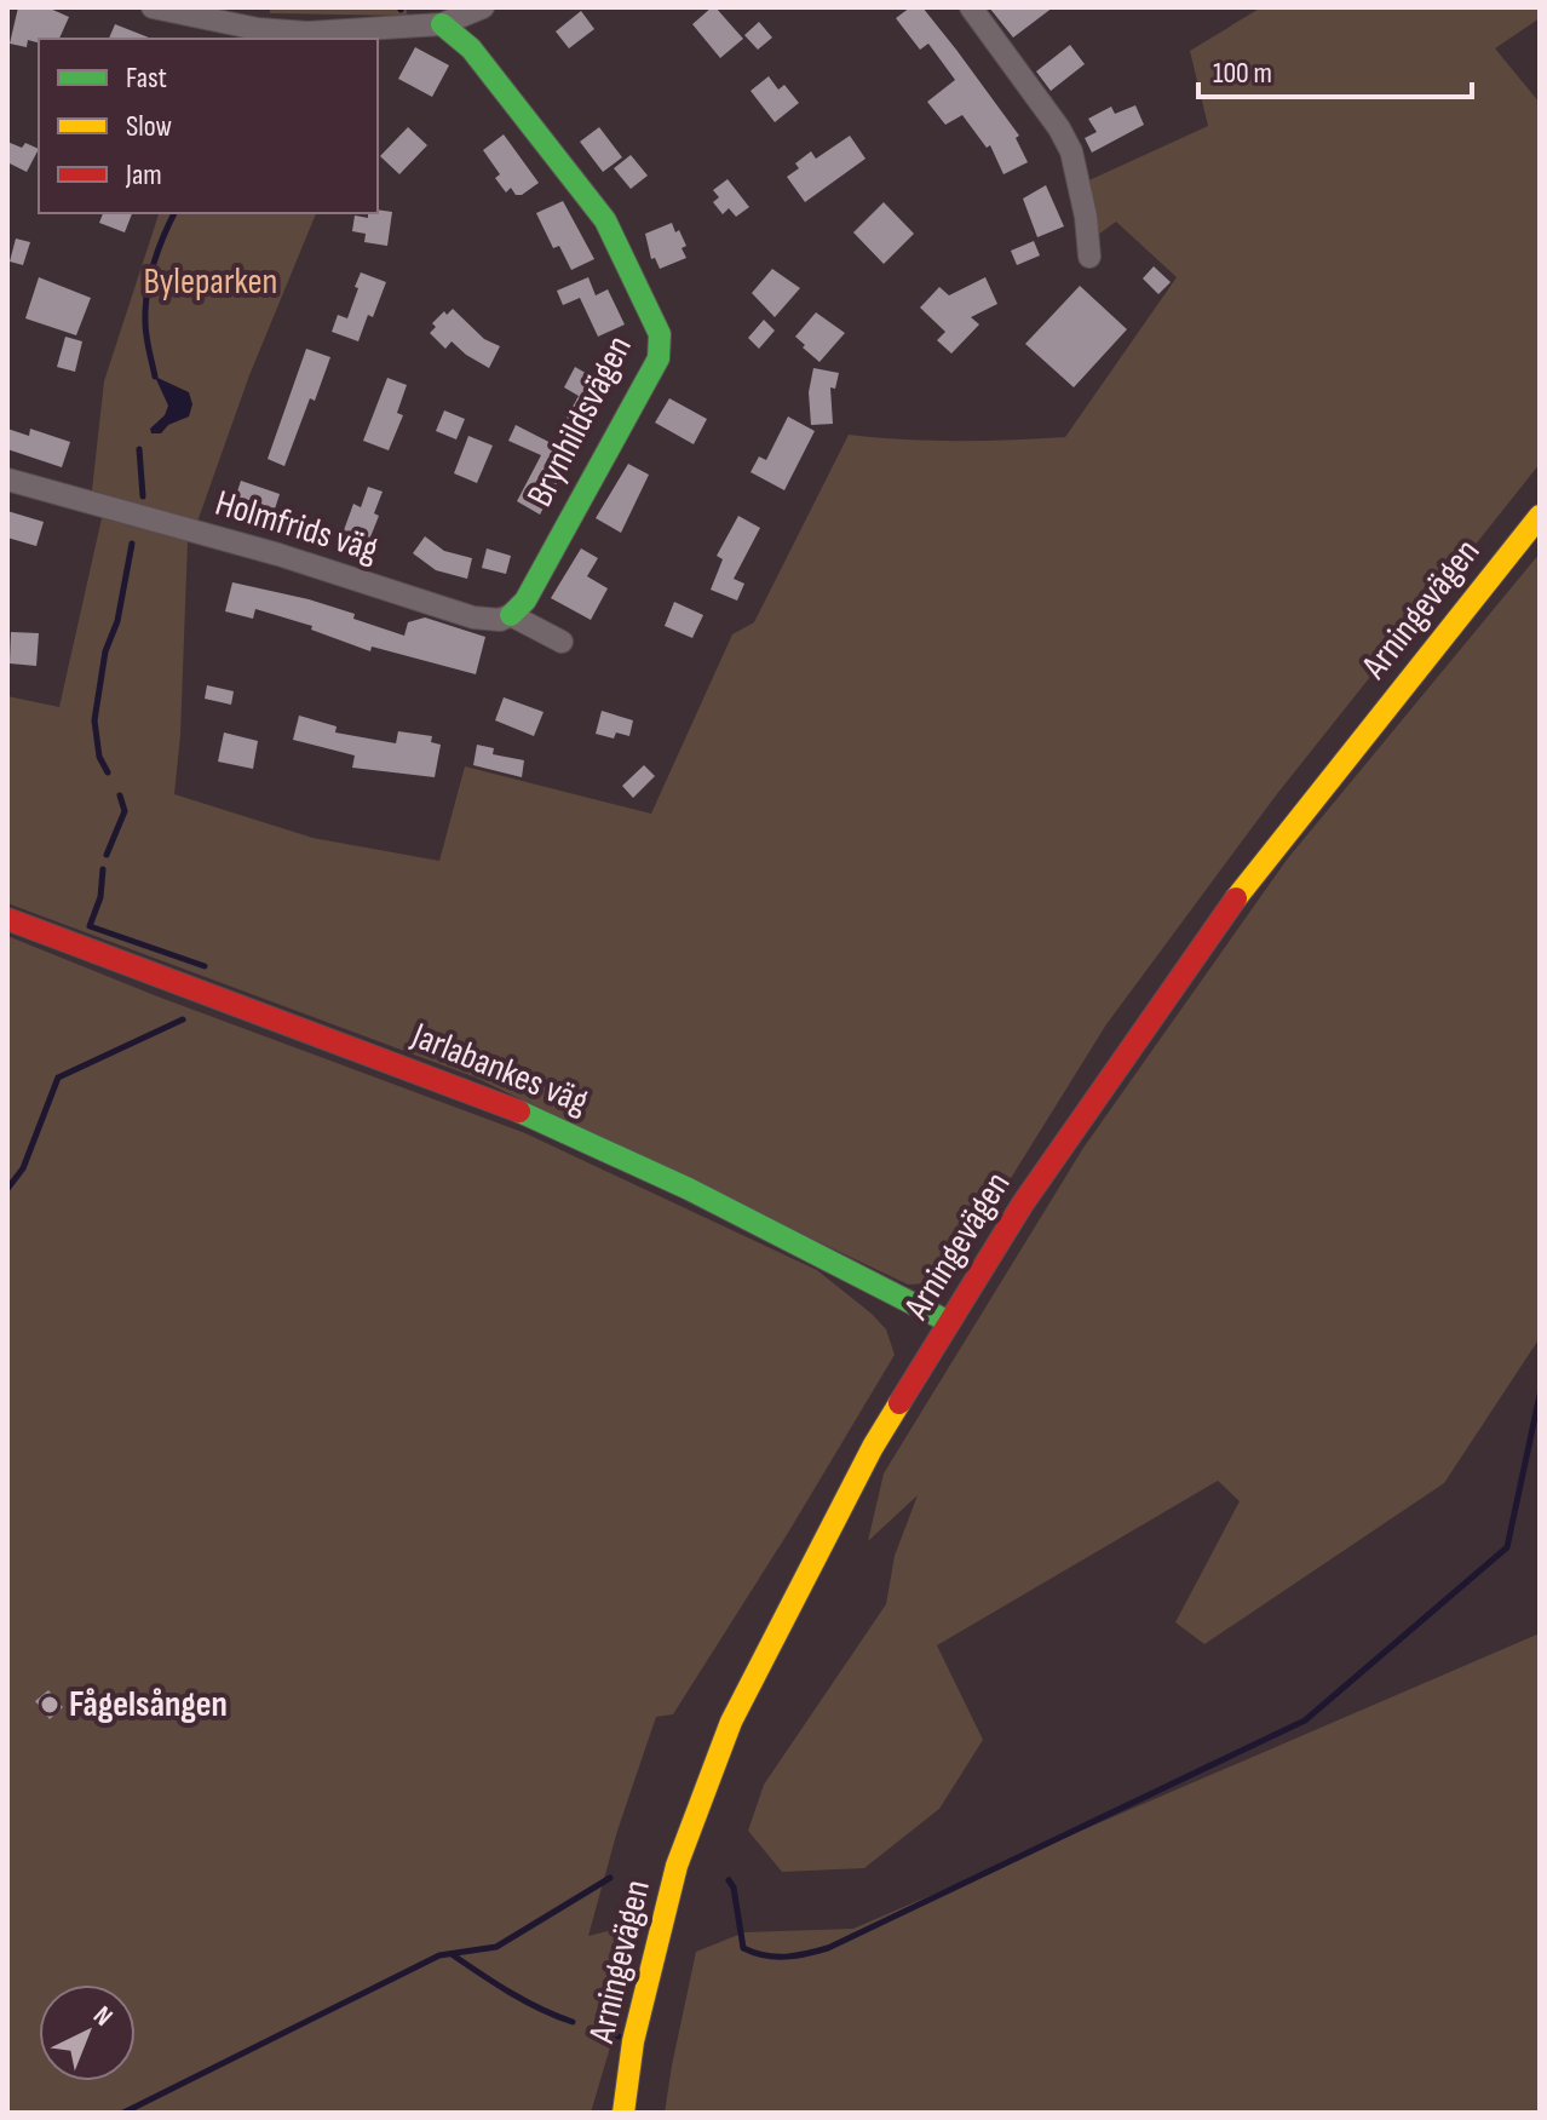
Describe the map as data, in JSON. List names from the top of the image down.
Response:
{
  "streets": {
    "main road": ["Brynhildsvägen", "Arningevägen", "Jarlabankes väg"],
    "street": ["Holmfrids väg"]
  },
  "crossings": [
    ["Brynhildsvägen", "Holmfrids väg"],
    ["Arningevägen", "Jarlabankes väg"]
  ],
  "parks": ["Byleparken"],
  "places": ["Fågelsången"],
  "legend": ["Fast", "Slow", "Jam"],
  "scale_bar": "100 m",
  "north": "top right"
}
